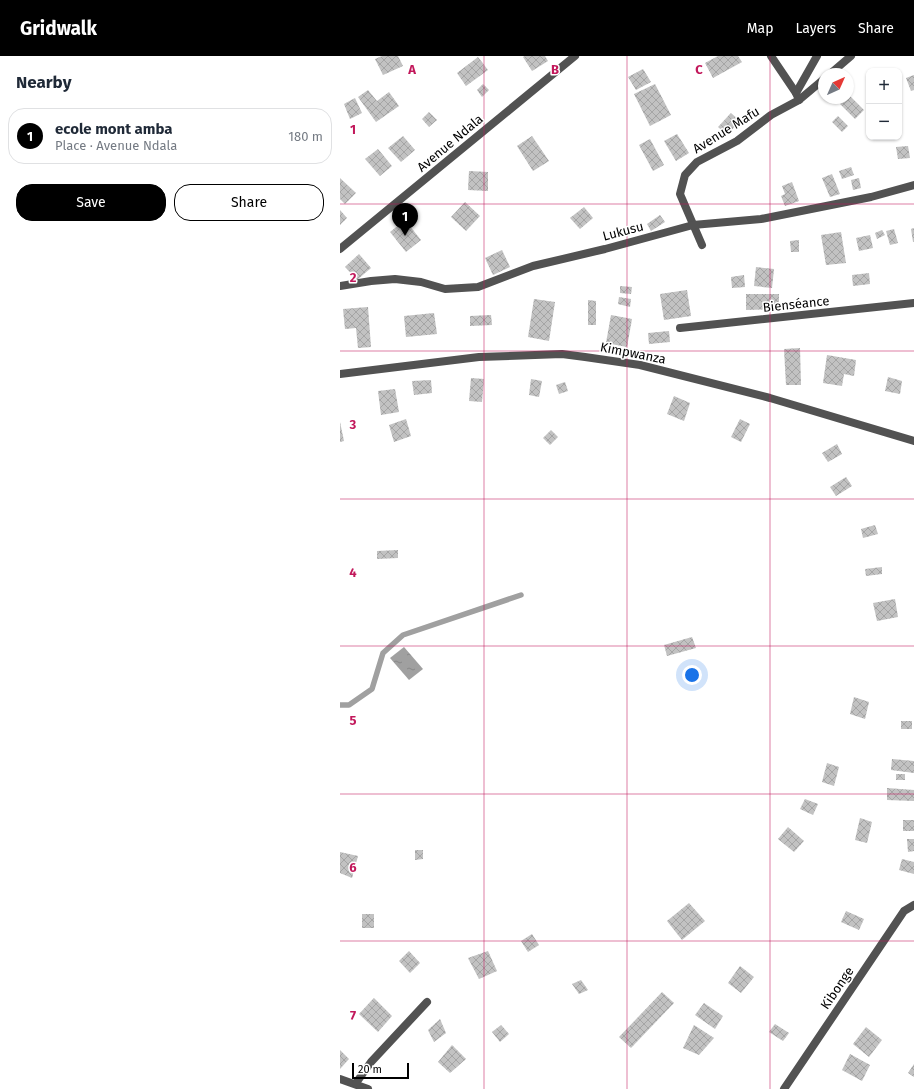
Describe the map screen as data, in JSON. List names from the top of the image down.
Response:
{
  "streets": {
    "street": [
      "Avenue Mafu",
      "Avenue Ndala",
      "Lukusu",
      "Bienséance",
      "Kimpwanza",
      "Kibonge"
    ]
  },
  "crossings": [
    ["Avenue Mafu", "Lukusu"]
  ],
  "scale_bar": "20 m",
  "north": "top right",
  "page": {
    "header": "Gridwalk",
    "nav": ["Map", "Layers", "Share"],
    "heading": "Nearby",
    "map_buttons": ["+", "−"],
    "list": [
      {
        "mark": "1",
        "name": "ecole mont amba",
        "note": "Place · Avenue Ndala",
        "value": "180 m"
      }
    ],
    "buttons": ["Save", "Share"],
    "pins": "1",
    "scale": "20 m"
  },
  "grid": {
    "columns": ["A", "B", "C"],
    "rows": [
      "1",
      "2",
      "3",
      "4",
      "5",
      "6",
      "7"
    ]
  }
}
